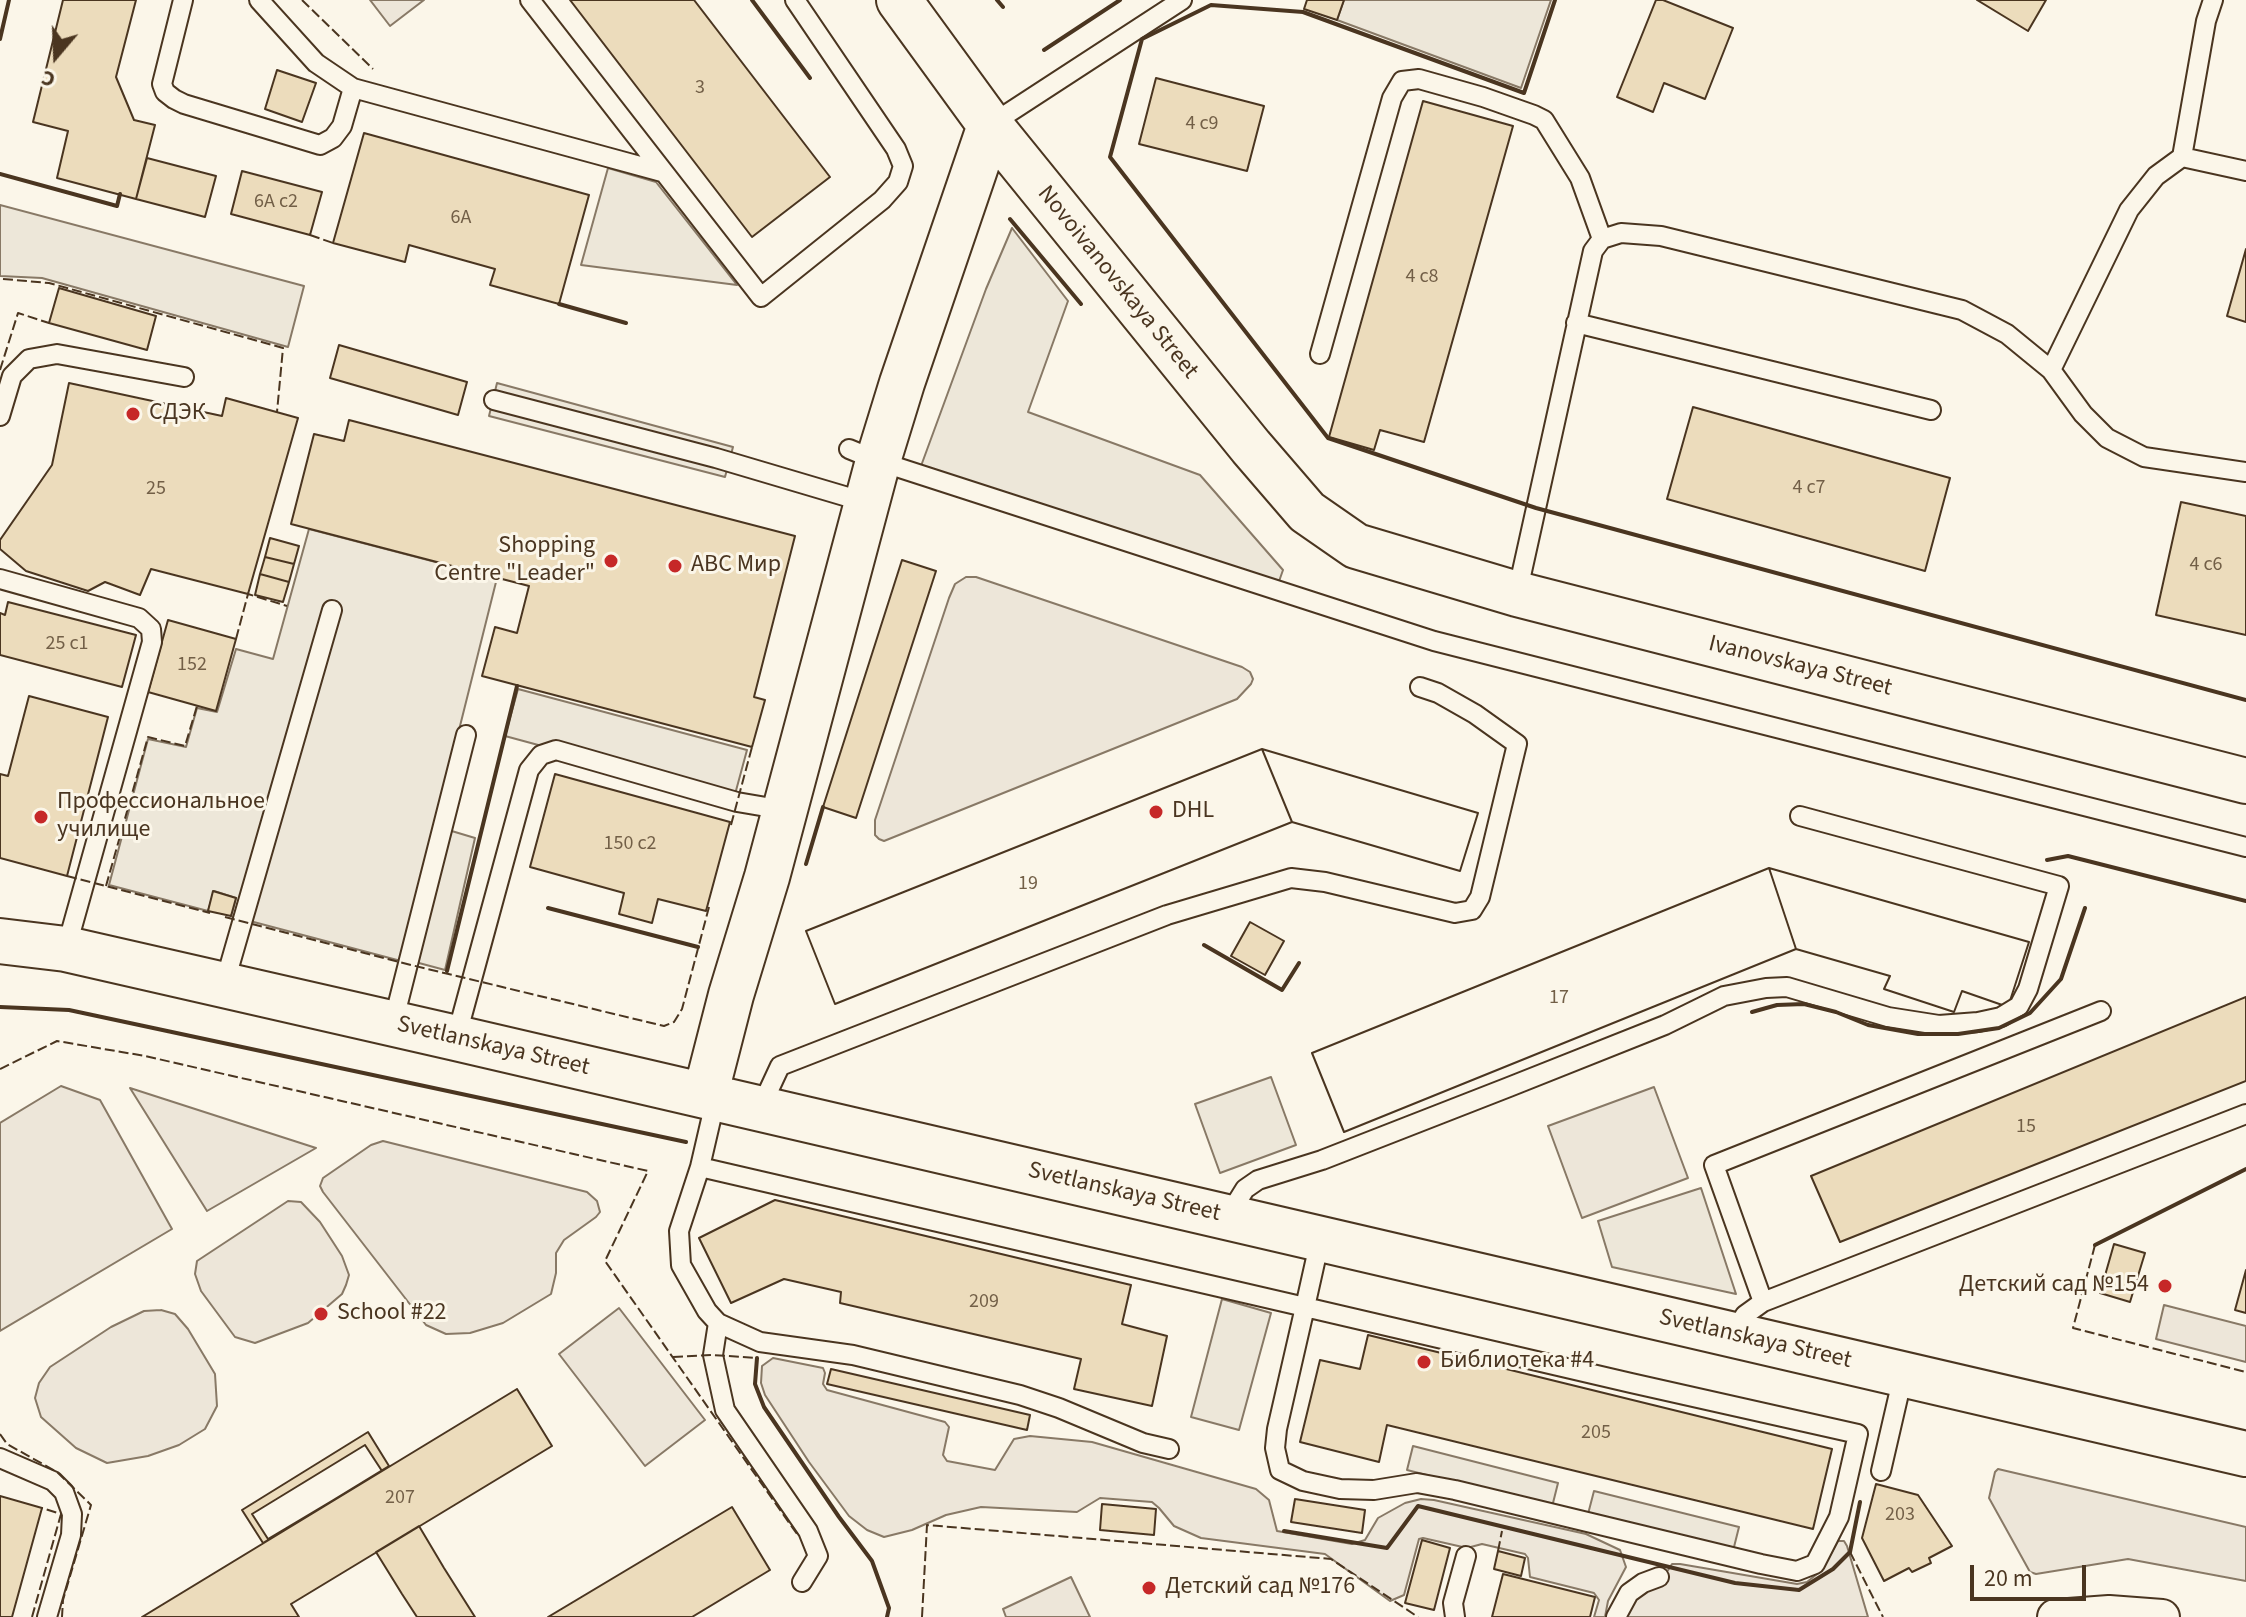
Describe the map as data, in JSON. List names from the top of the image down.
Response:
{
  "streets": {
    "main road": ["Novoivanovskaya Street", "Ivanovskaya Street", "Svetlanskaya Street"]
  },
  "crossings": [
    ["Novoivanovskaya Street", "Ivanovskaya Street"]
  ],
  "places": [
    "СДЭК",
    "Shopping Centre \"Leader\"",
    "ABC Мир",
    "DHL",
    "Профессиональное училище",
    "Детский сад №154",
    "School #22",
    "Библиотека #4",
    "Детский сад №176"
  ],
  "house_numbers": [
    "3",
    "4 с9",
    "6А с2",
    "6А",
    "4 с8",
    "4 с7",
    "25",
    "4 с6",
    "25 с1",
    "152",
    "150 с2",
    "19",
    "17",
    "15",
    "209",
    "205",
    "207",
    "203"
  ],
  "scale_bar": "20 m",
  "north": "bottom"
}
